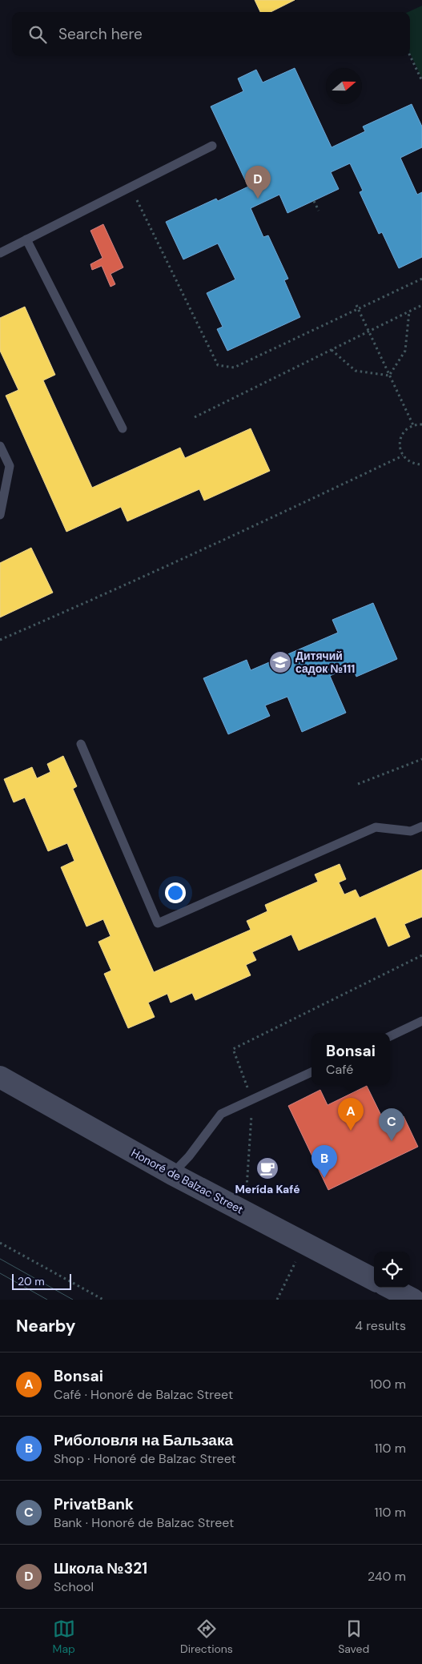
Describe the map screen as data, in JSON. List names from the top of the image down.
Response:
{
  "streets": {
    "street": ["Honoré de Balzac Street"]
  },
  "places": {
    "school or university": ["Дитячий садок №111"],
    "cafe": ["Merída Kafé"]
  },
  "scale_bar": "20 m",
  "north": "right",
  "page": {
    "search": "Search here",
    "pins": [
      "D",
      "A",
      "C",
      "B"
    ],
    "popup": ["Bonsai", "Café"],
    "scale": "20 m",
    "heading": ["Nearby", "4 results"],
    "list": [
      {
        "mark": "A",
        "name": "Bonsai",
        "note": "Café · Honoré de Balzac Street",
        "value": "100 m"
      },
      {
        "mark": "B",
        "name": "Риболовля на Бальзака",
        "note": "Shop · Honoré de Balzac Street",
        "value": "110 m"
      },
      {
        "mark": "C",
        "name": "PrivatBank",
        "note": "Bank · Honoré de Balzac Street",
        "value": "110 m"
      },
      {
        "mark": "D",
        "name": "Школа №321",
        "note": "School",
        "value": "240 m"
      }
    ],
    "nav": ["Map", "Directions", "Saved"]
  }
}
